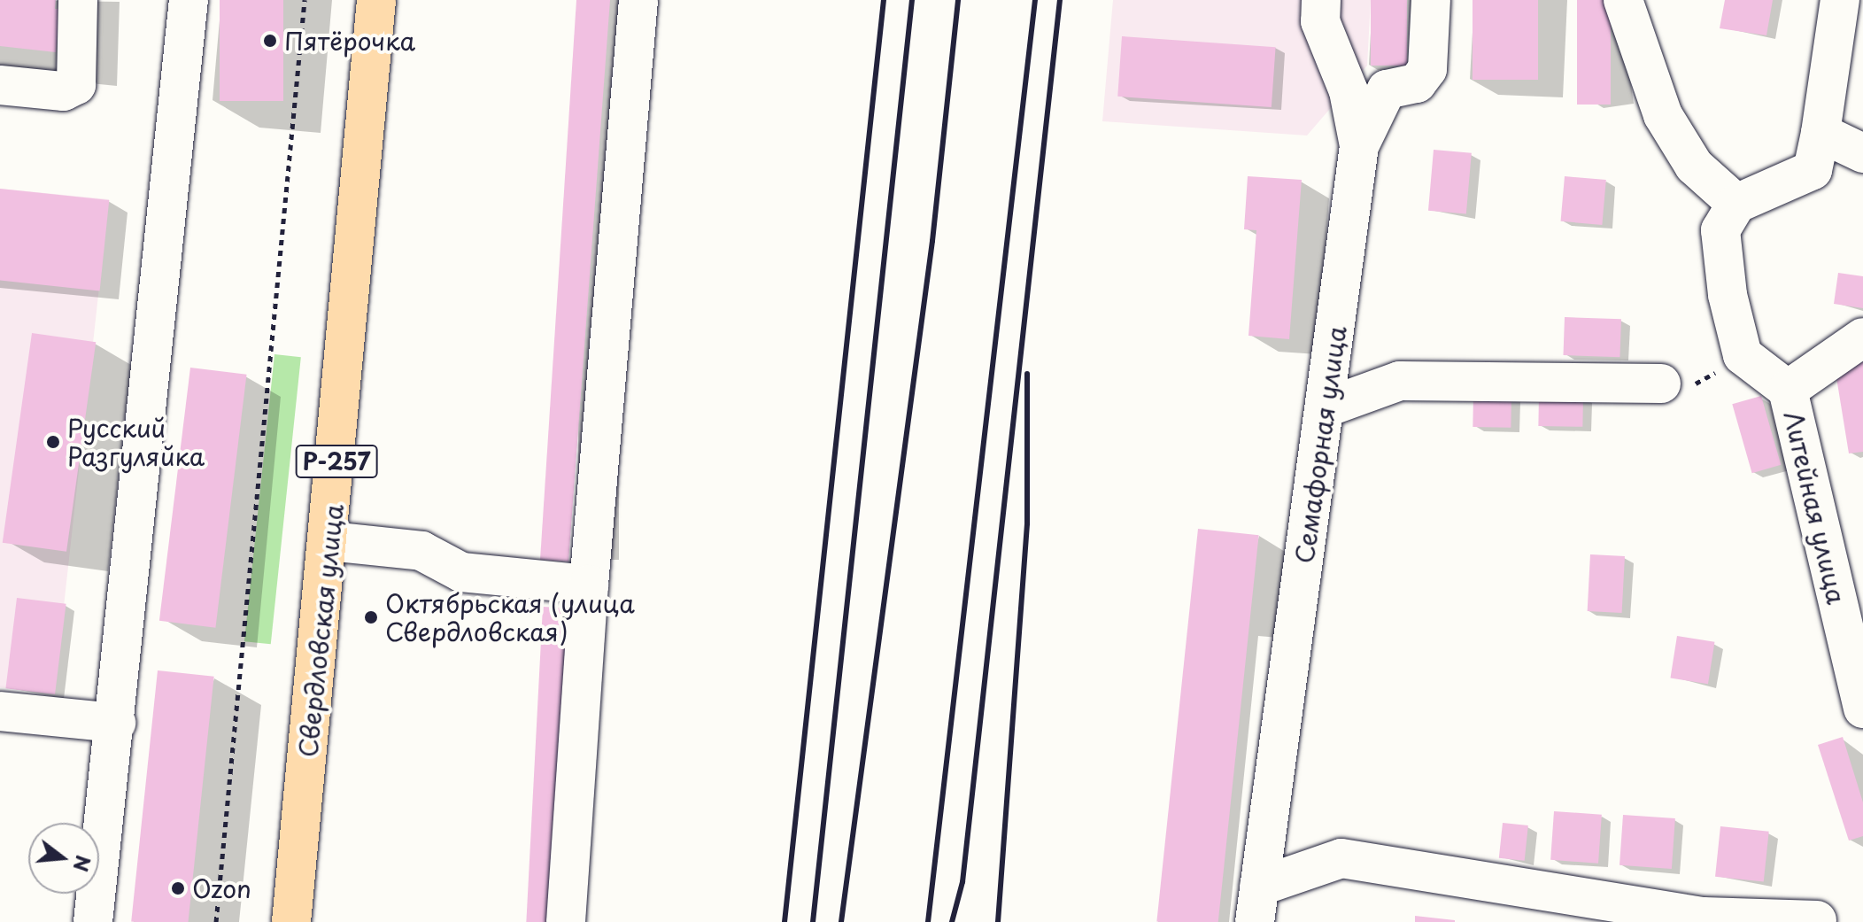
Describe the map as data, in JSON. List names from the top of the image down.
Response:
{
  "streets": {
    "highway": ["Р-257", "Свердловская улица"],
    "street": ["Семафорная улица", "Литейная улица"]
  },
  "places": [
    "Пятёрочка",
    "Русский Разгуляйка",
    "Октябрьская (улица Свердловская)",
    "Ozon"
  ],
  "north": "right"
}
